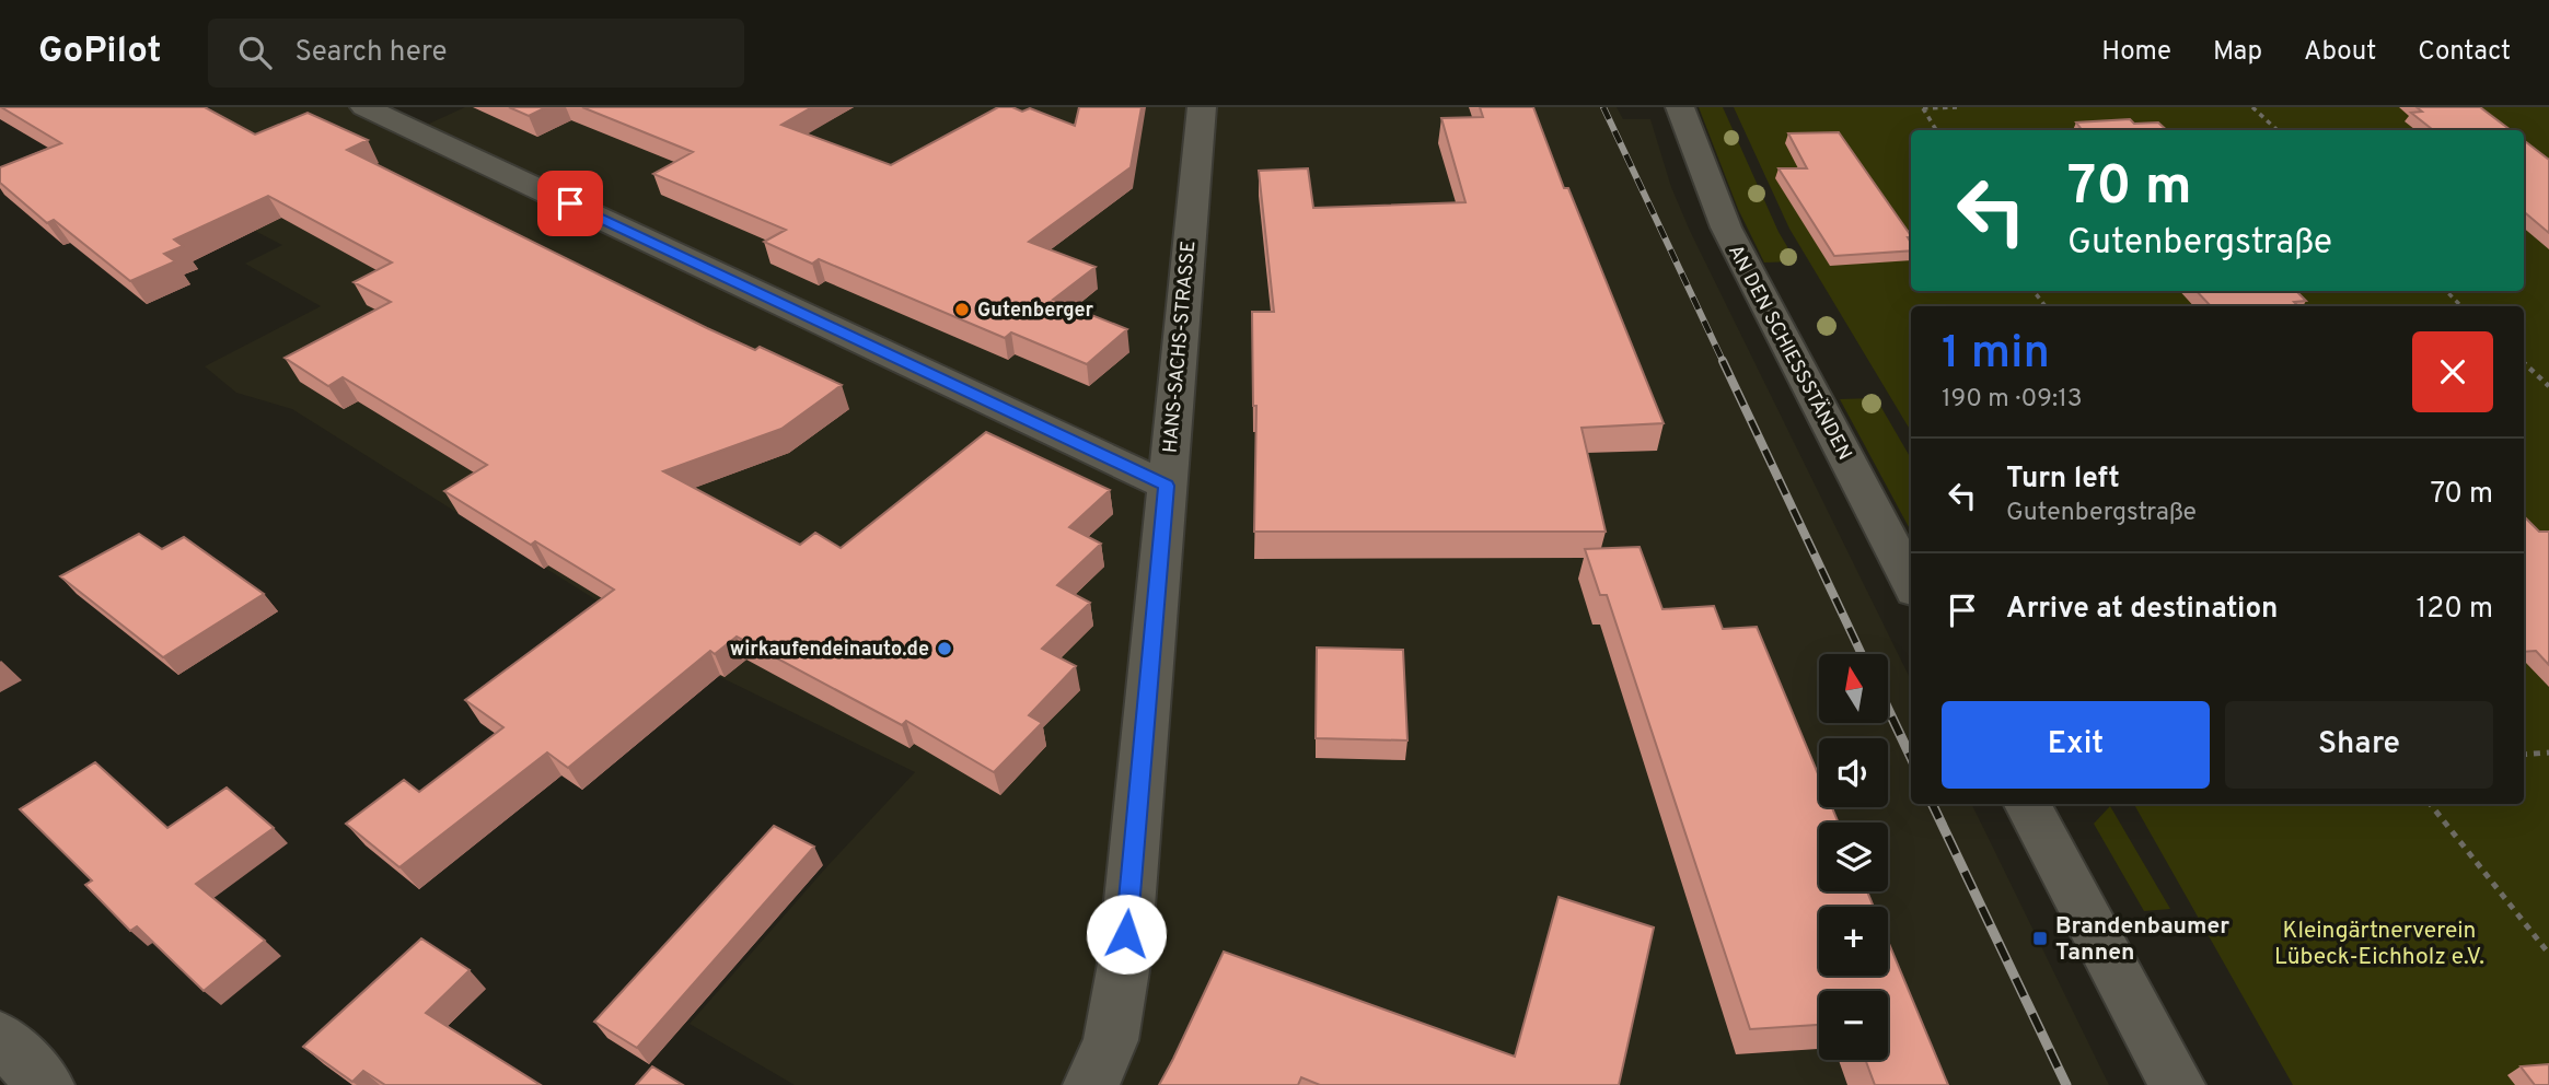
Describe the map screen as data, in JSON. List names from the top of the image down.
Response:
{
  "streets": {
    "street": ["HANS-SACHS-STRASSE", "AN DEN SCHIESSSTÄNDEN"]
  },
  "parks": ["Kleingärtnerverein Lübeck-Eichholz e.V."],
  "places": {
    "other": ["Gutenberger", "wirkaufendeinauto.de"],
    "transit": ["Brandenbaumer Tannen"]
  },
  "north": "top",
  "page": {
    "header": "GoPilot",
    "search": "Search here",
    "nav": [
      "Home",
      "Map",
      "About",
      "Contact"
    ],
    "turn": ["70 m", "Gutenbergstraße"],
    "heading": ["1 min", "190 m · 09:13"],
    "list": [
      {
        "name": "Turn left",
        "note": "Gutenbergstraße",
        "value": "70 m"
      },
      {
        "name": "Arrive at destination",
        "value": "120 m"
      }
    ],
    "map_buttons": ["+", "−"],
    "buttons": ["Exit", "Share"]
  }
}
